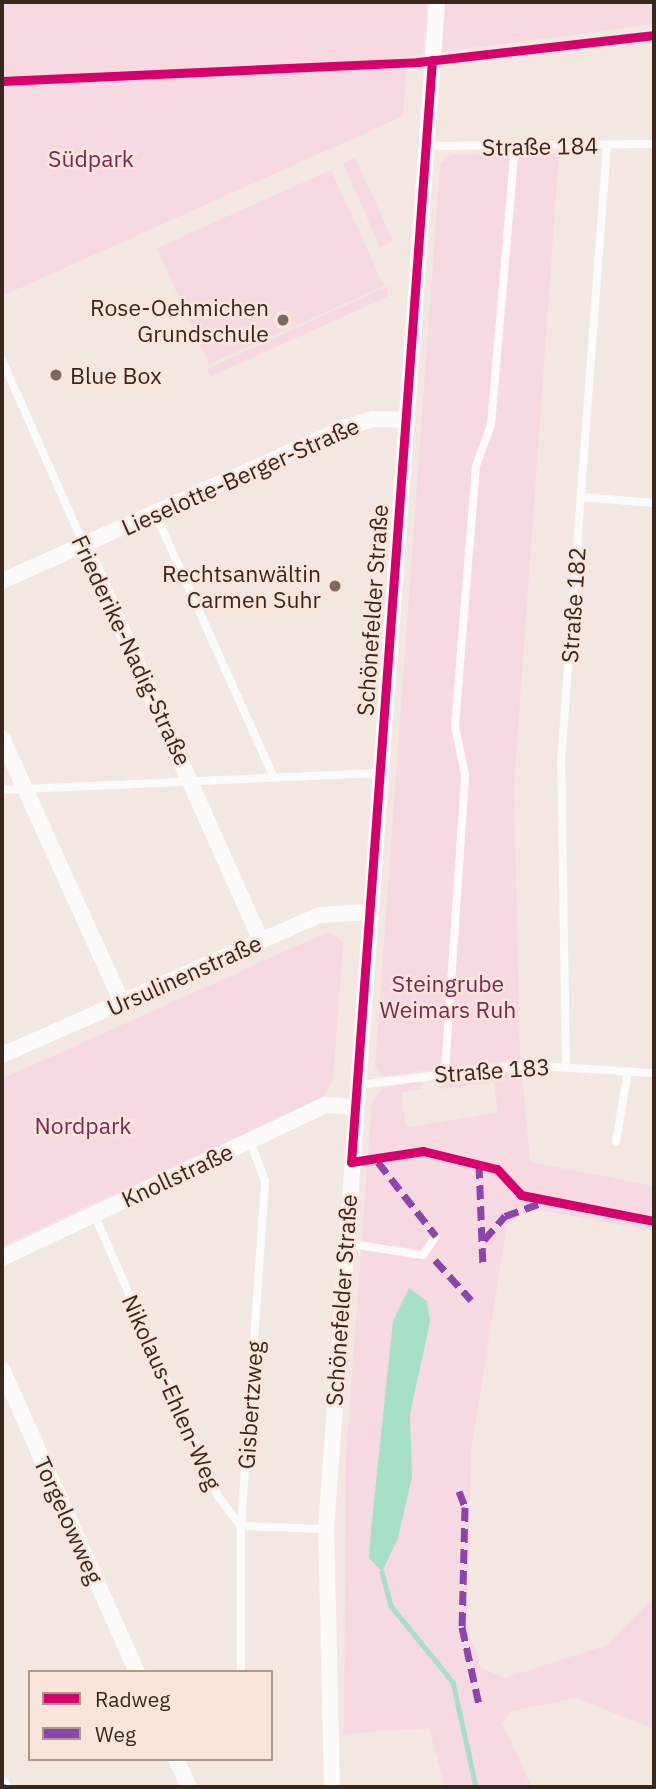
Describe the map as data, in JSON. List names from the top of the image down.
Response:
{
  "streets": {
    "street": [
      "Lieselotte-Berger-Straße",
      "Schönefelder Straße",
      "Friederike-Nadig-Straße",
      "Ursulinenstraße",
      "Knollstraße",
      "Torgelowweg"
    ],
    "lane": [
      "Straße 184",
      "Straße 182",
      "Straße 183",
      "Nikolaus-Ehlen-Weg",
      "Gisbertzweg"
    ]
  },
  "crossings": [
    ["Straße 184", "Straße 182"],
    ["Straße 184", "Schönefelder Straße"],
    ["Lieselotte-Berger-Straße", "Schönefelder Straße"],
    ["Lieselotte-Berger-Straße", "Friederike-Nadig-Straße"],
    ["Straße 182", "Straße 183"],
    ["Schönefelder Straße", "Ursulinenstraße"],
    ["Schönefelder Straße", "Straße 183"],
    ["Schönefelder Straße", "Knollstraße"],
    ["Friederike-Nadig-Straße", "Ursulinenstraße"],
    ["Knollstraße", "Nikolaus-Ehlen-Weg"],
    ["Knollstraße", "Gisbertzweg"],
    ["Nikolaus-Ehlen-Weg", "Gisbertzweg"]
  ],
  "parks": ["Südpark", "Steingrube Weimars Ruh", "Nordpark"],
  "places": ["Rose-Oehmichen Grundschule", "Blue Box", "Rechtsanwältin Carmen Suhr"],
  "legend": ["Radweg", "Weg"]
}
